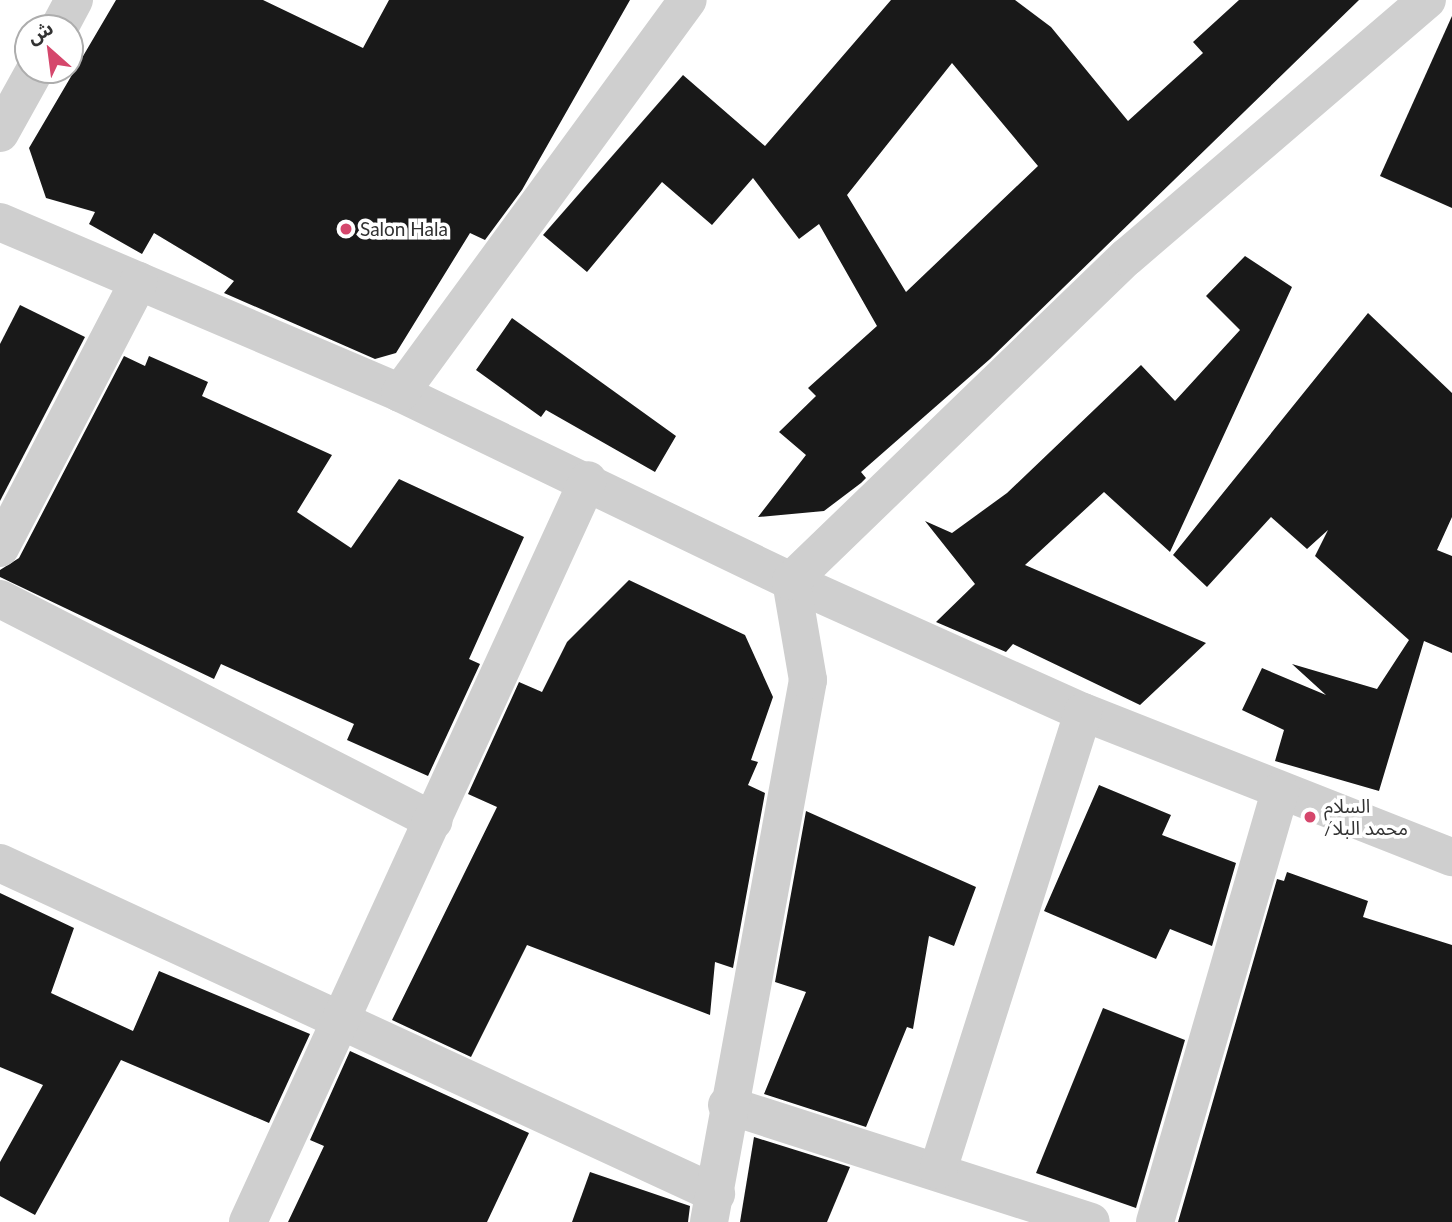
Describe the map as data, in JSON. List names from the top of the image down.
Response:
{
  "places": ["Salon Hala", "السلام /محمد البلا"],
  "north": "top left"
}
